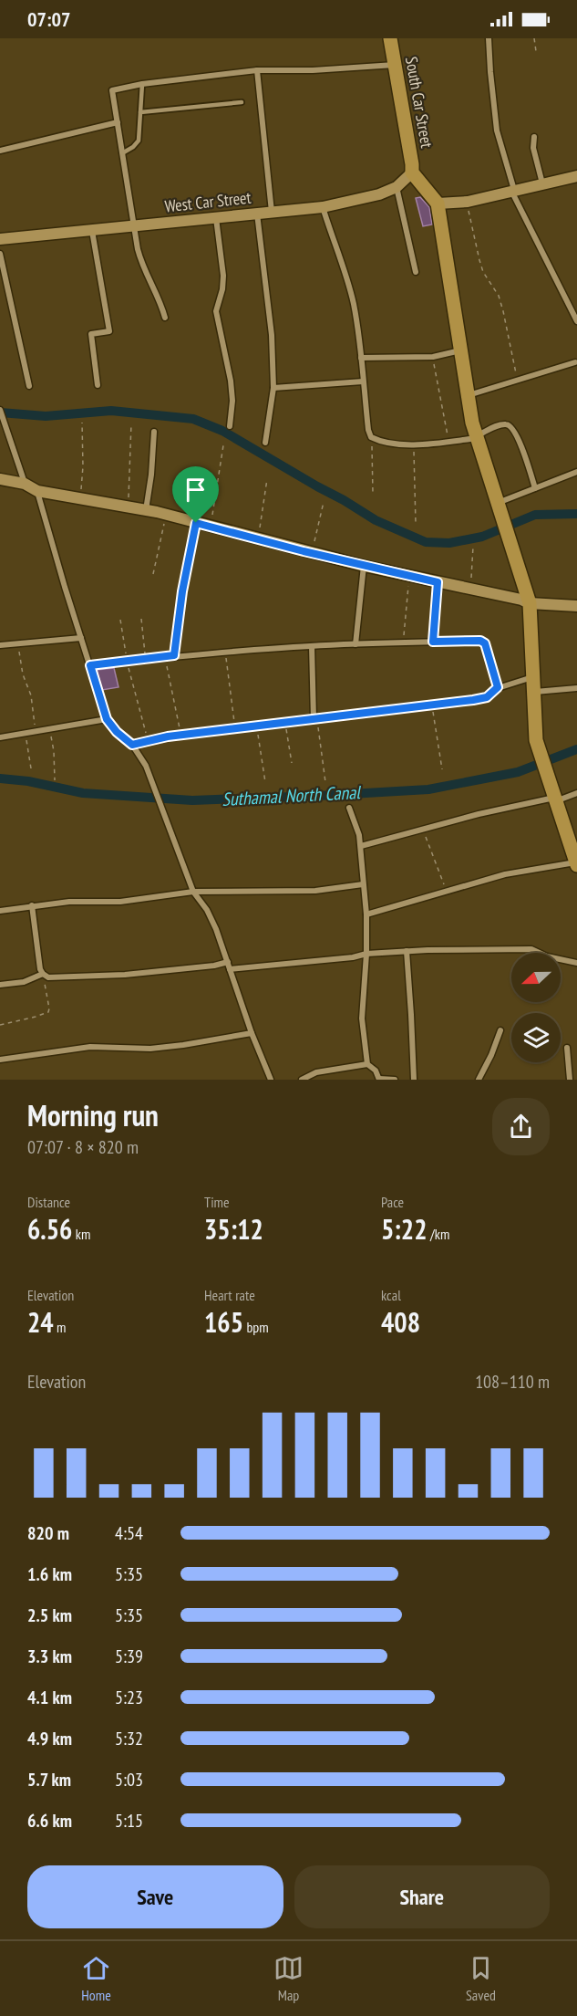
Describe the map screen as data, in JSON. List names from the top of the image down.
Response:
{
  "streets": {
    "main road": ["South Car Street"],
    "street": ["West Car Street"]
  },
  "crossings": [
    ["South Car Street", "West Car Street"]
  ],
  "water": ["Suthamal North Canal"],
  "north": "left",
  "page": {
    "status": "07:07",
    "heading": ["Morning run", "07:07 · 8 × 820 m"],
    "stats": [
      ["Distance", "6.56 km"],
      ["Time", "35:12"],
      ["Pace", "5:22 /km"],
      ["Elevation", "24 m"],
      ["Heart rate", "165 bpm"],
      ["kcal", "408"]
    ],
    "chart": ["Elevation", "108–110 m"],
    "list": [
      {
        "name": "820 m",
        "note": "4:54"
      },
      {
        "name": "1.6 km",
        "note": "5:35"
      },
      {
        "name": "2.5 km",
        "note": "5:35"
      },
      {
        "name": "3.3 km",
        "note": "5:39"
      },
      {
        "name": "4.1 km",
        "note": "5:23"
      },
      {
        "name": "4.9 km",
        "note": "5:32"
      },
      {
        "name": "5.7 km",
        "note": "5:03"
      },
      {
        "name": "6.6 km",
        "note": "5:15"
      }
    ],
    "buttons": ["Save", "Share"],
    "tabs": ["Home", "Map", "Saved"]
  }
}
